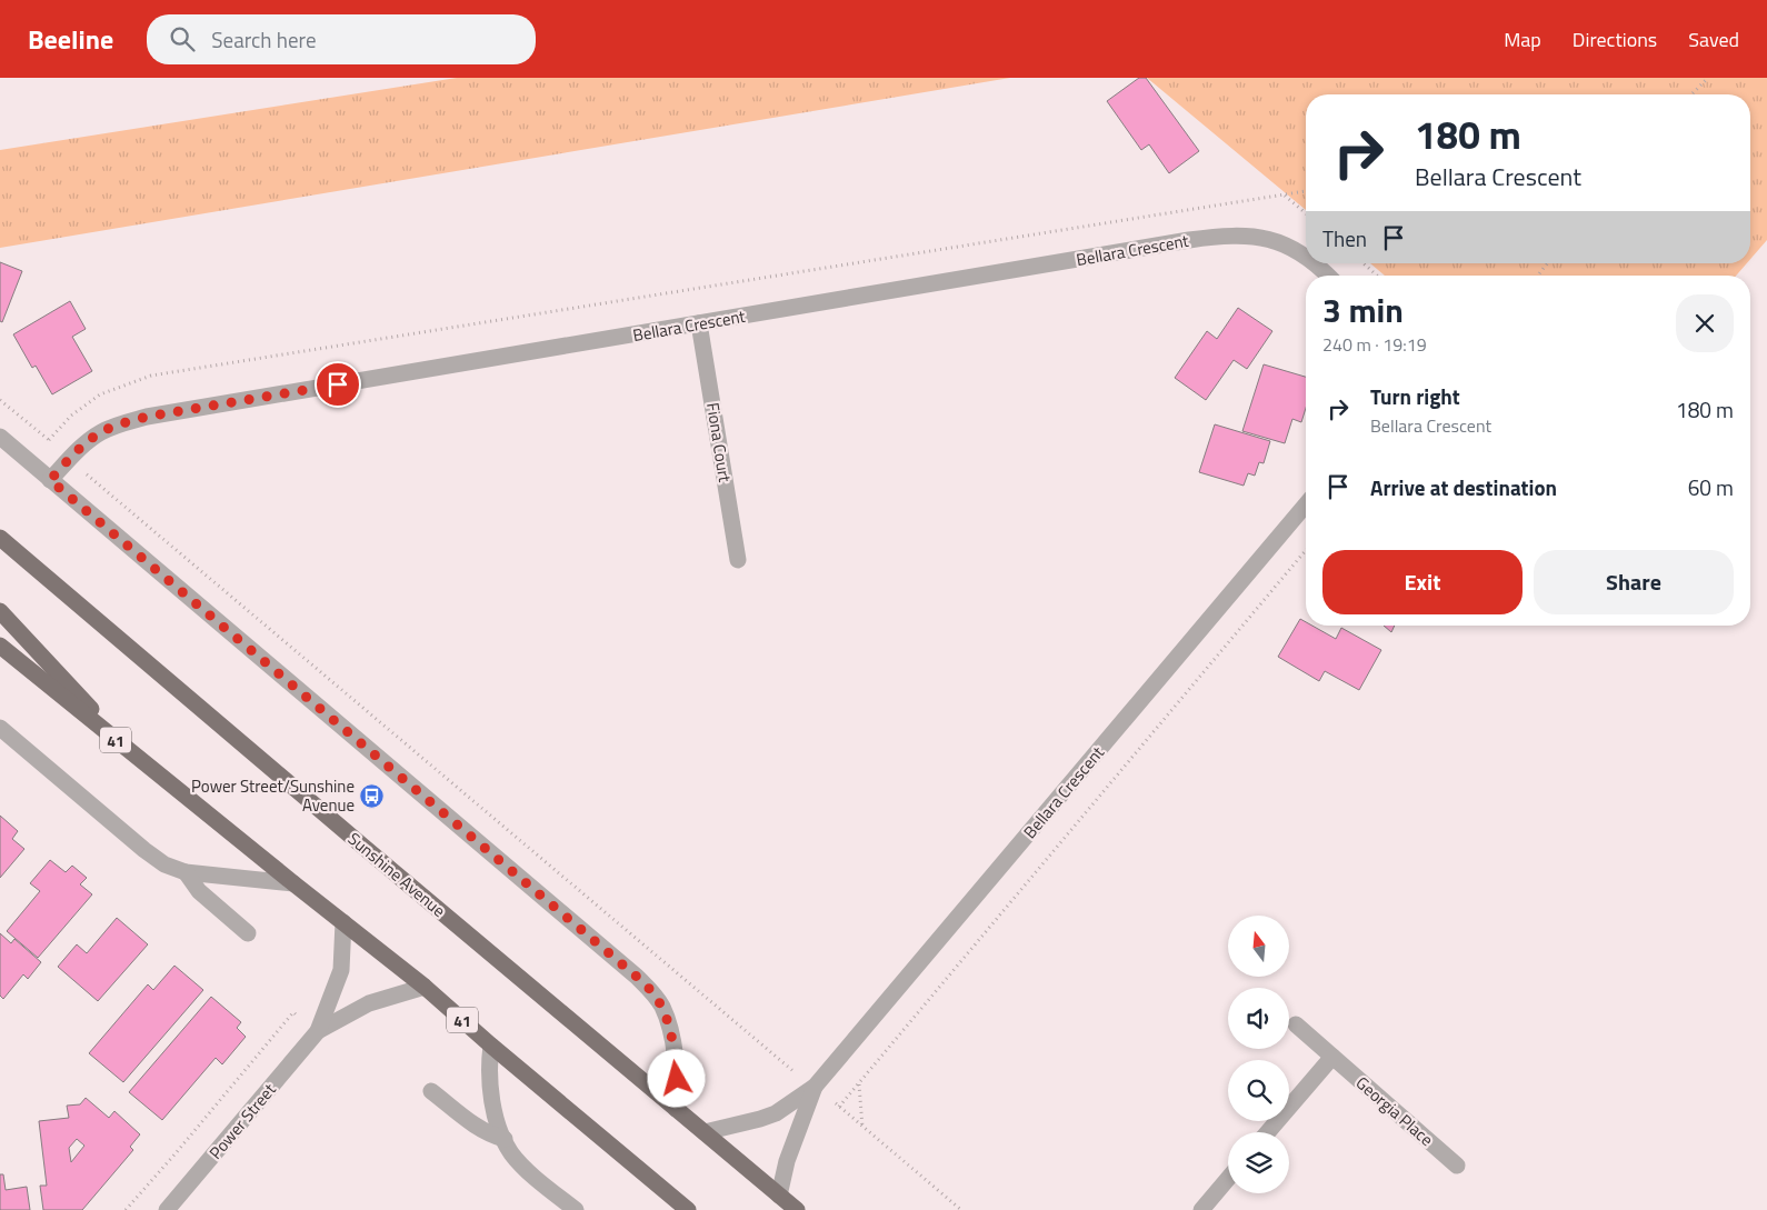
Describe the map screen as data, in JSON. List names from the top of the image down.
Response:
{
  "streets": {
    "main road": ["41", "Sunshine Avenue"],
    "street": [
      "Bellara Crescent",
      "Fiona Court",
      "Georgia Place",
      "Power Street"
    ]
  },
  "crossings": [
    ["Bellara Crescent", "Fiona Court"]
  ],
  "places": {
    "bus stop": ["Power Street/Sunshine Avenue"]
  },
  "north": "top",
  "page": {
    "header": "Beeline",
    "search": "Search here",
    "nav": ["Map", "Directions", "Saved"],
    "turn": ["180 m", "Bellara Crescent"],
    "then": "Then",
    "heading": ["3 min", "240 m · 19:19"],
    "list": [
      {
        "name": "Turn right",
        "note": "Bellara Crescent",
        "value": "180 m"
      },
      {
        "name": "Arrive at destination",
        "value": "60 m"
      }
    ],
    "buttons": ["Exit", "Share"]
  }
}
